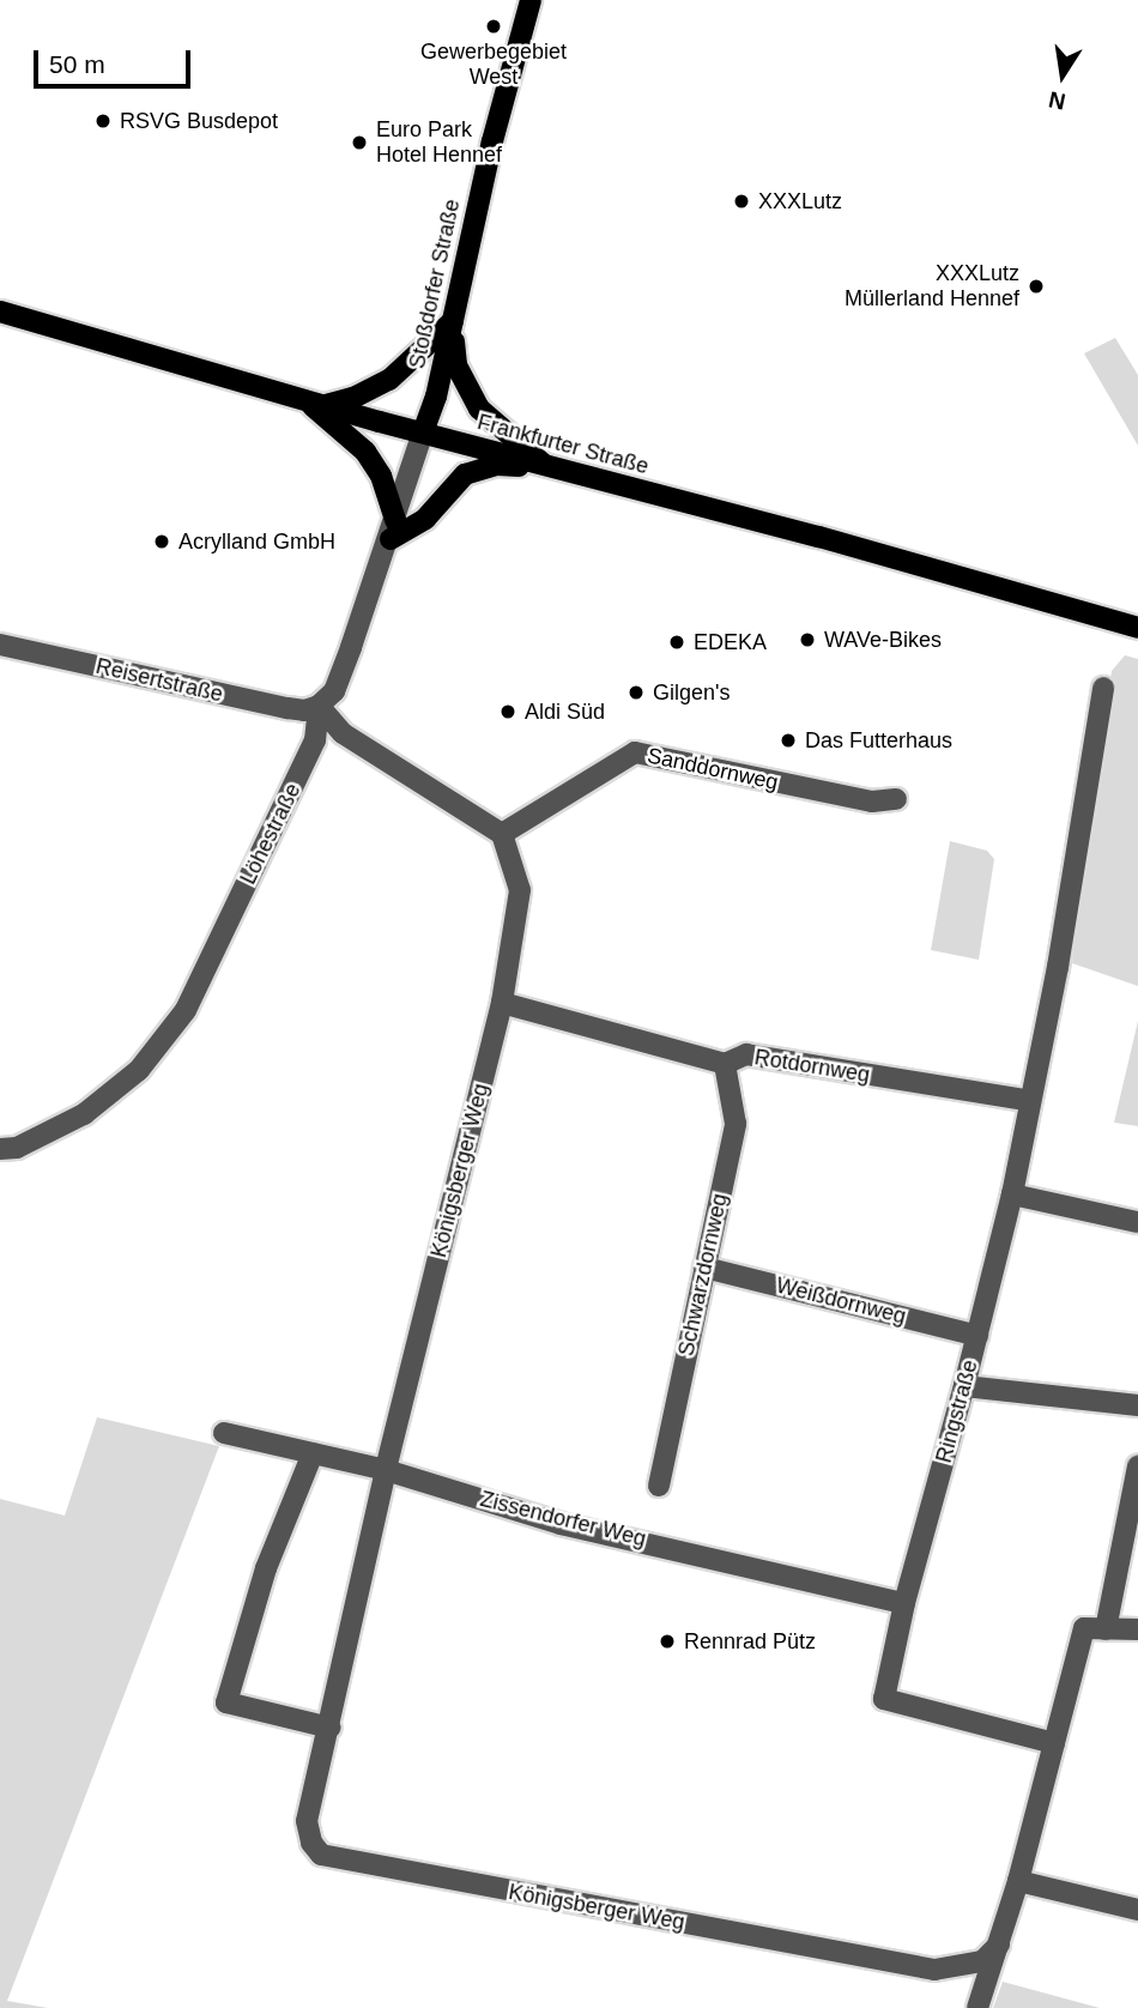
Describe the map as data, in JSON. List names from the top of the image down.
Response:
{
  "streets": {
    "main road": ["Stoßdorfer Straße", "Frankfurter Straße"],
    "street": [
      "Reisertstraße",
      "Sanddornweg",
      "Löhestraße",
      "Rotdornweg",
      "Königsberger Weg",
      "Schwarzdornweg",
      "Weißdornweg",
      "Ringstraße",
      "Zissendorfer Weg"
    ]
  },
  "crossings": [
    ["Stoßdorfer Straße", "Frankfurter Straße"],
    ["Stoßdorfer Straße", "Löhestraße"],
    ["Frankfurter Straße", "Löhestraße"],
    ["Reisertstraße", "Löhestraße"],
    ["Sanddornweg", "Königsberger Weg"],
    ["Rotdornweg", "Königsberger Weg"],
    ["Rotdornweg", "Schwarzdornweg"],
    ["Rotdornweg", "Ringstraße"],
    ["Königsberger Weg", "Zissendorfer Weg"],
    ["Schwarzdornweg", "Weißdornweg"],
    ["Weißdornweg", "Ringstraße"],
    ["Ringstraße", "Zissendorfer Weg"]
  ],
  "places": [
    "Gewerbegebiet West",
    "RSVG Busdepot",
    "Euro Park Hotel Hennef",
    "XXXLutz",
    "XXXLutz Müllerland Hennef",
    "Acrylland GmbH",
    "WAVe-Bikes",
    "EDEKA",
    "Gilgen's",
    "Aldi Süd",
    "Das Futterhaus",
    "Rennrad Pütz"
  ],
  "scale_bar": "50 m",
  "north": "bottom"
}
